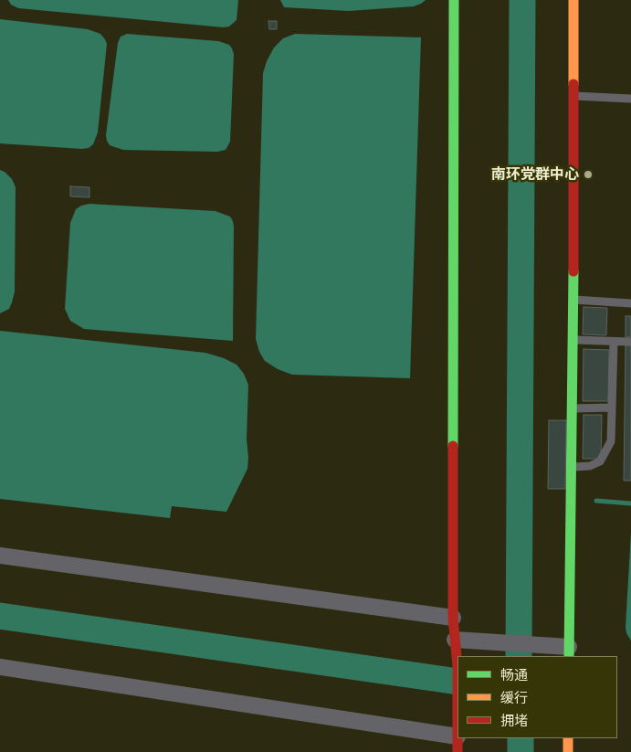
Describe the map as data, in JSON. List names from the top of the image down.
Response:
{
  "places": ["南环党群中心"],
  "legend": ["畅通", "缓行", "拥堵"]
}
